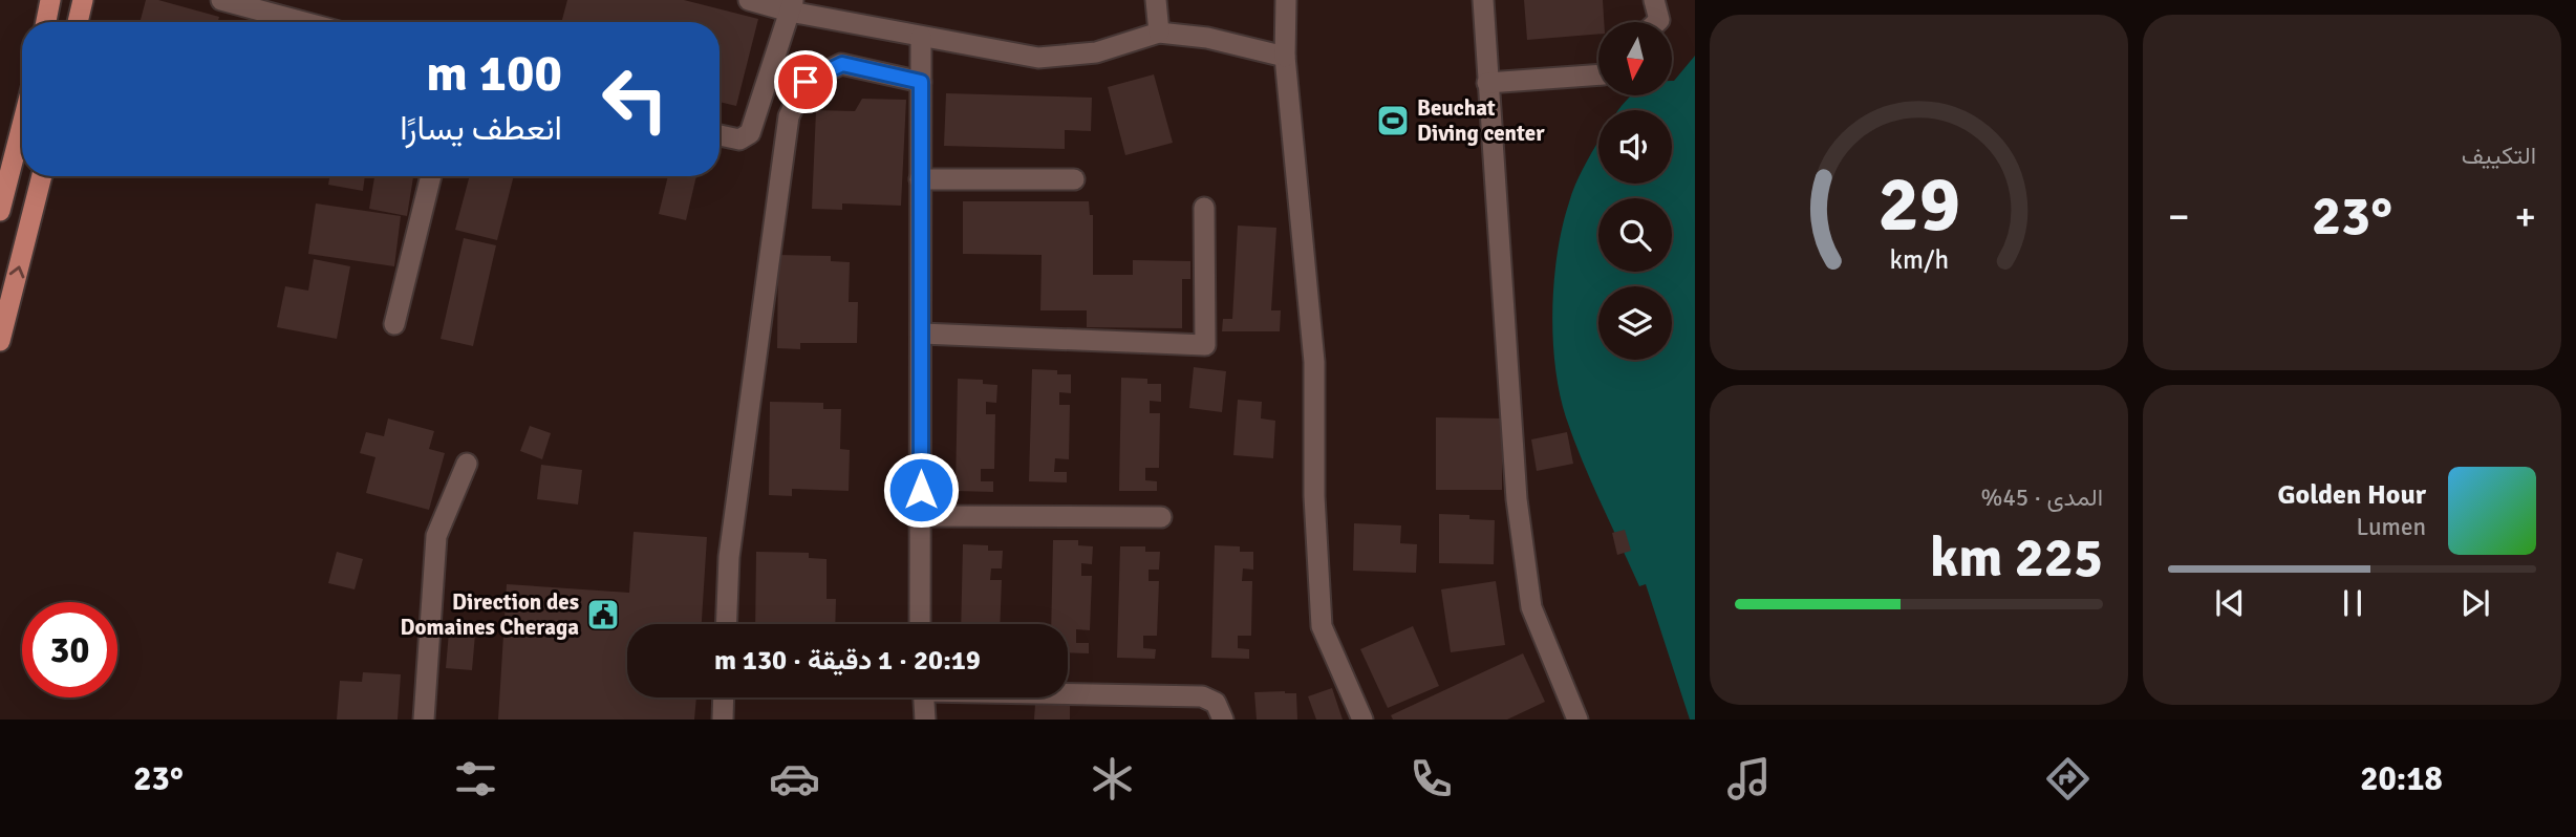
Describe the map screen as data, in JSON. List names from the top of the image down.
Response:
{
  "places": {
    "sports": ["Beuchat Diving center"],
    "public building": ["Direction des Domaines Cheraga"]
  },
  "north": "bottom",
  "page": {
    "tile": [
      "التكييف",
      ["المدى · 45%", "225 km"]
    ],
    "turn": ["100 m", "انعطف يسارًا"],
    "heat": ["−", "23°", "+"],
    "song": ["Golden Hour", "Lumen"],
    "limit": "30",
    "trip": "20:19 · 1 دقيقة · 130 m",
    "tabs": ["20:18", "23°"],
    "gauge": ["29", "km/h"]
  }
}
